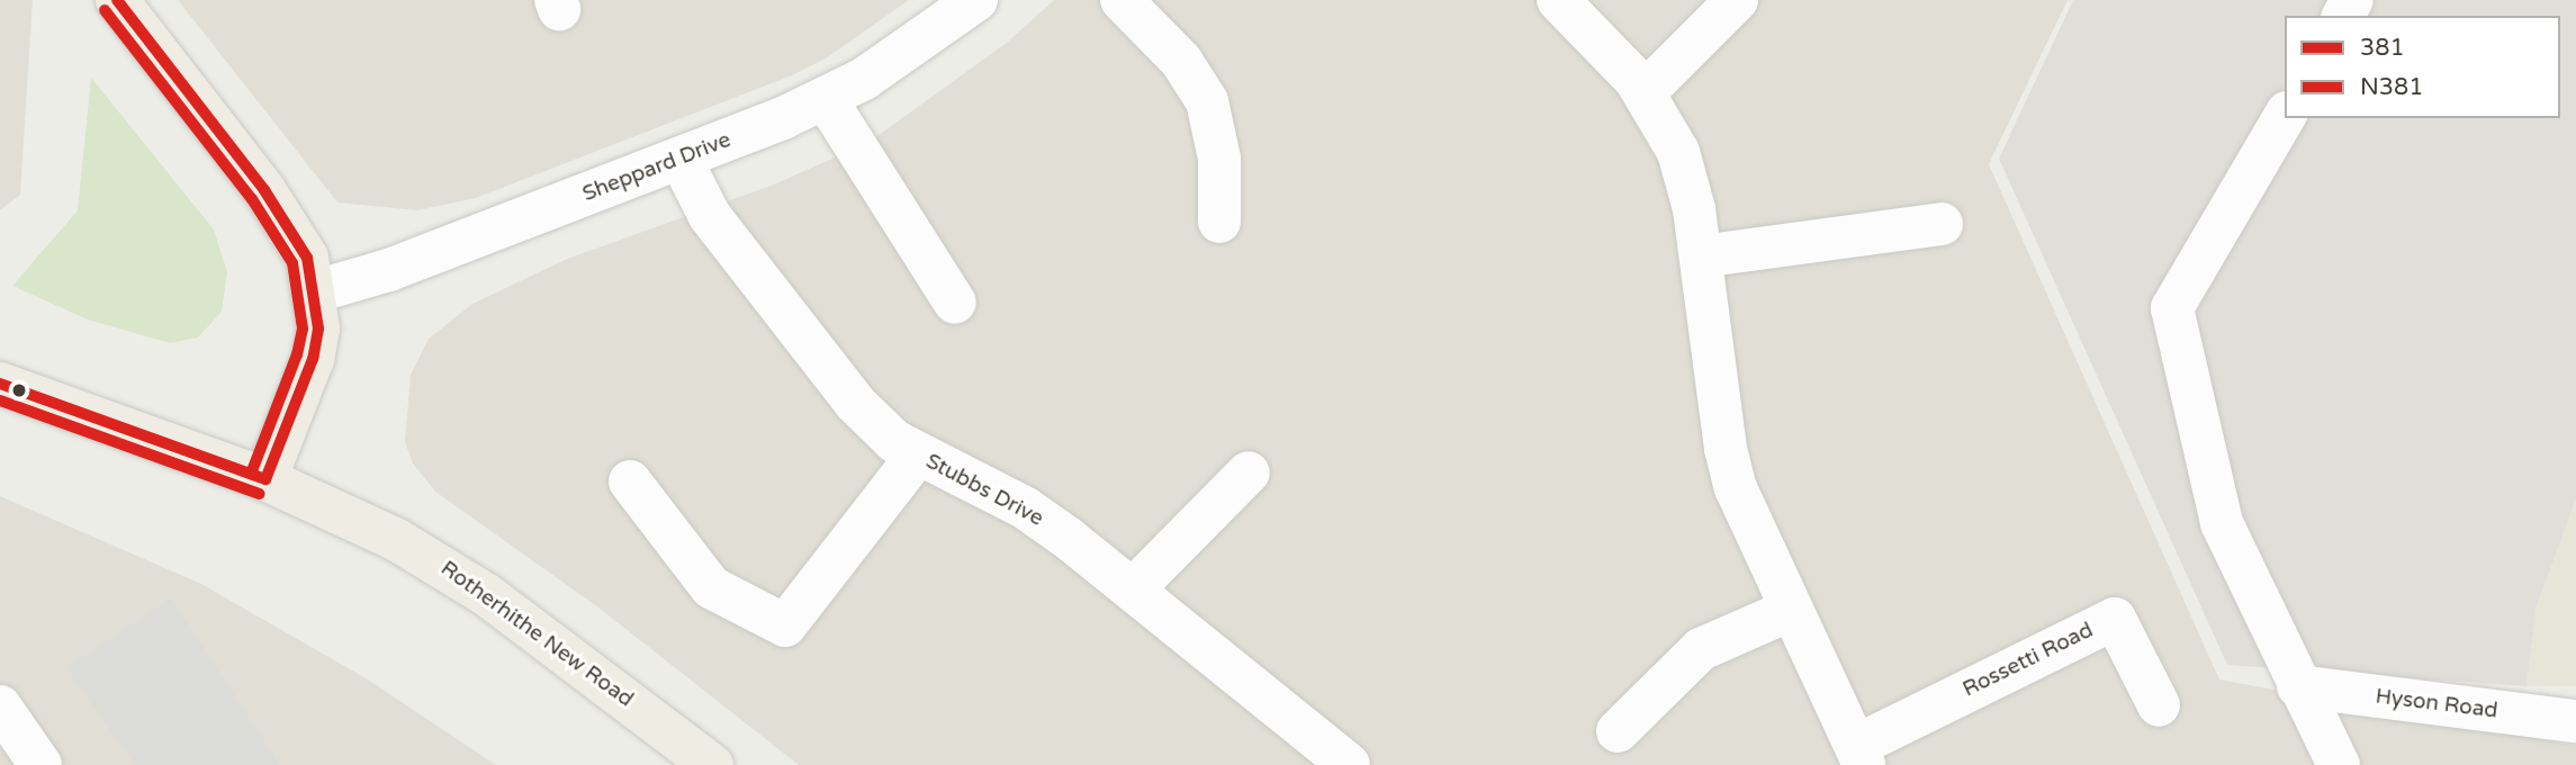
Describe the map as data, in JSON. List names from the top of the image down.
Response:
{
  "streets": {
    "main road": ["Rotherhithe New Road"],
    "street": [
      "Sheppard Drive",
      "Stubbs Drive",
      "Rossetti Road",
      "Hyson Road"
    ]
  },
  "crossings": [
    ["Sheppard Drive", "Stubbs Drive"]
  ],
  "lines": ["transit line 381", "transit line N381"],
  "legend": ["381", "N381"]
}
